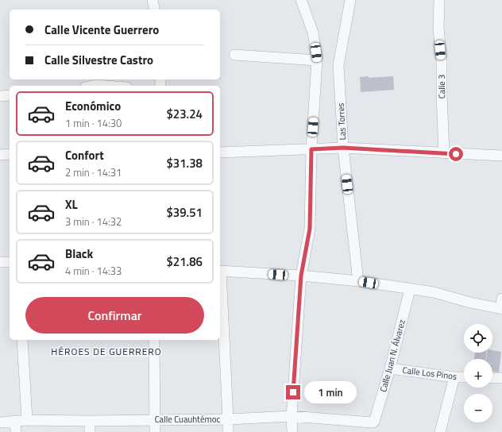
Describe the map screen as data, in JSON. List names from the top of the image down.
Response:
{
  "streets": {
    "street": [
      "Calle 3",
      "Las Torres",
      "Calle Juan N. Álvarez",
      "Calle Los Pinos",
      "Calle Cuauhtémoc"
    ]
  },
  "crossings": [
    ["Calle Juan N. Álvarez", "Calle Los Pinos"],
    ["Calle Juan N. Álvarez", "Calle Cuauhtémoc"]
  ],
  "districts": ["HÉROES DE GUERRERO"],
  "page": {
    "banner": ["Calle Vicente Guerrero", "Calle Silvestre Castro"],
    "list": [
      {
        "name": "Económico",
        "note": "1 min · 14:30",
        "value": "$23.24"
      },
      {
        "name": "Confort",
        "note": "2 min · 14:31",
        "value": "$31.38"
      },
      {
        "name": "XL",
        "note": "3 min · 14:32",
        "value": "$39.51"
      },
      {
        "name": "Black",
        "note": "4 min · 14:33",
        "value": "$21.86"
      }
    ],
    "buttons": "Confirmar",
    "map_buttons": ["+", "−"],
    "bubble": "1 min"
  }
}
